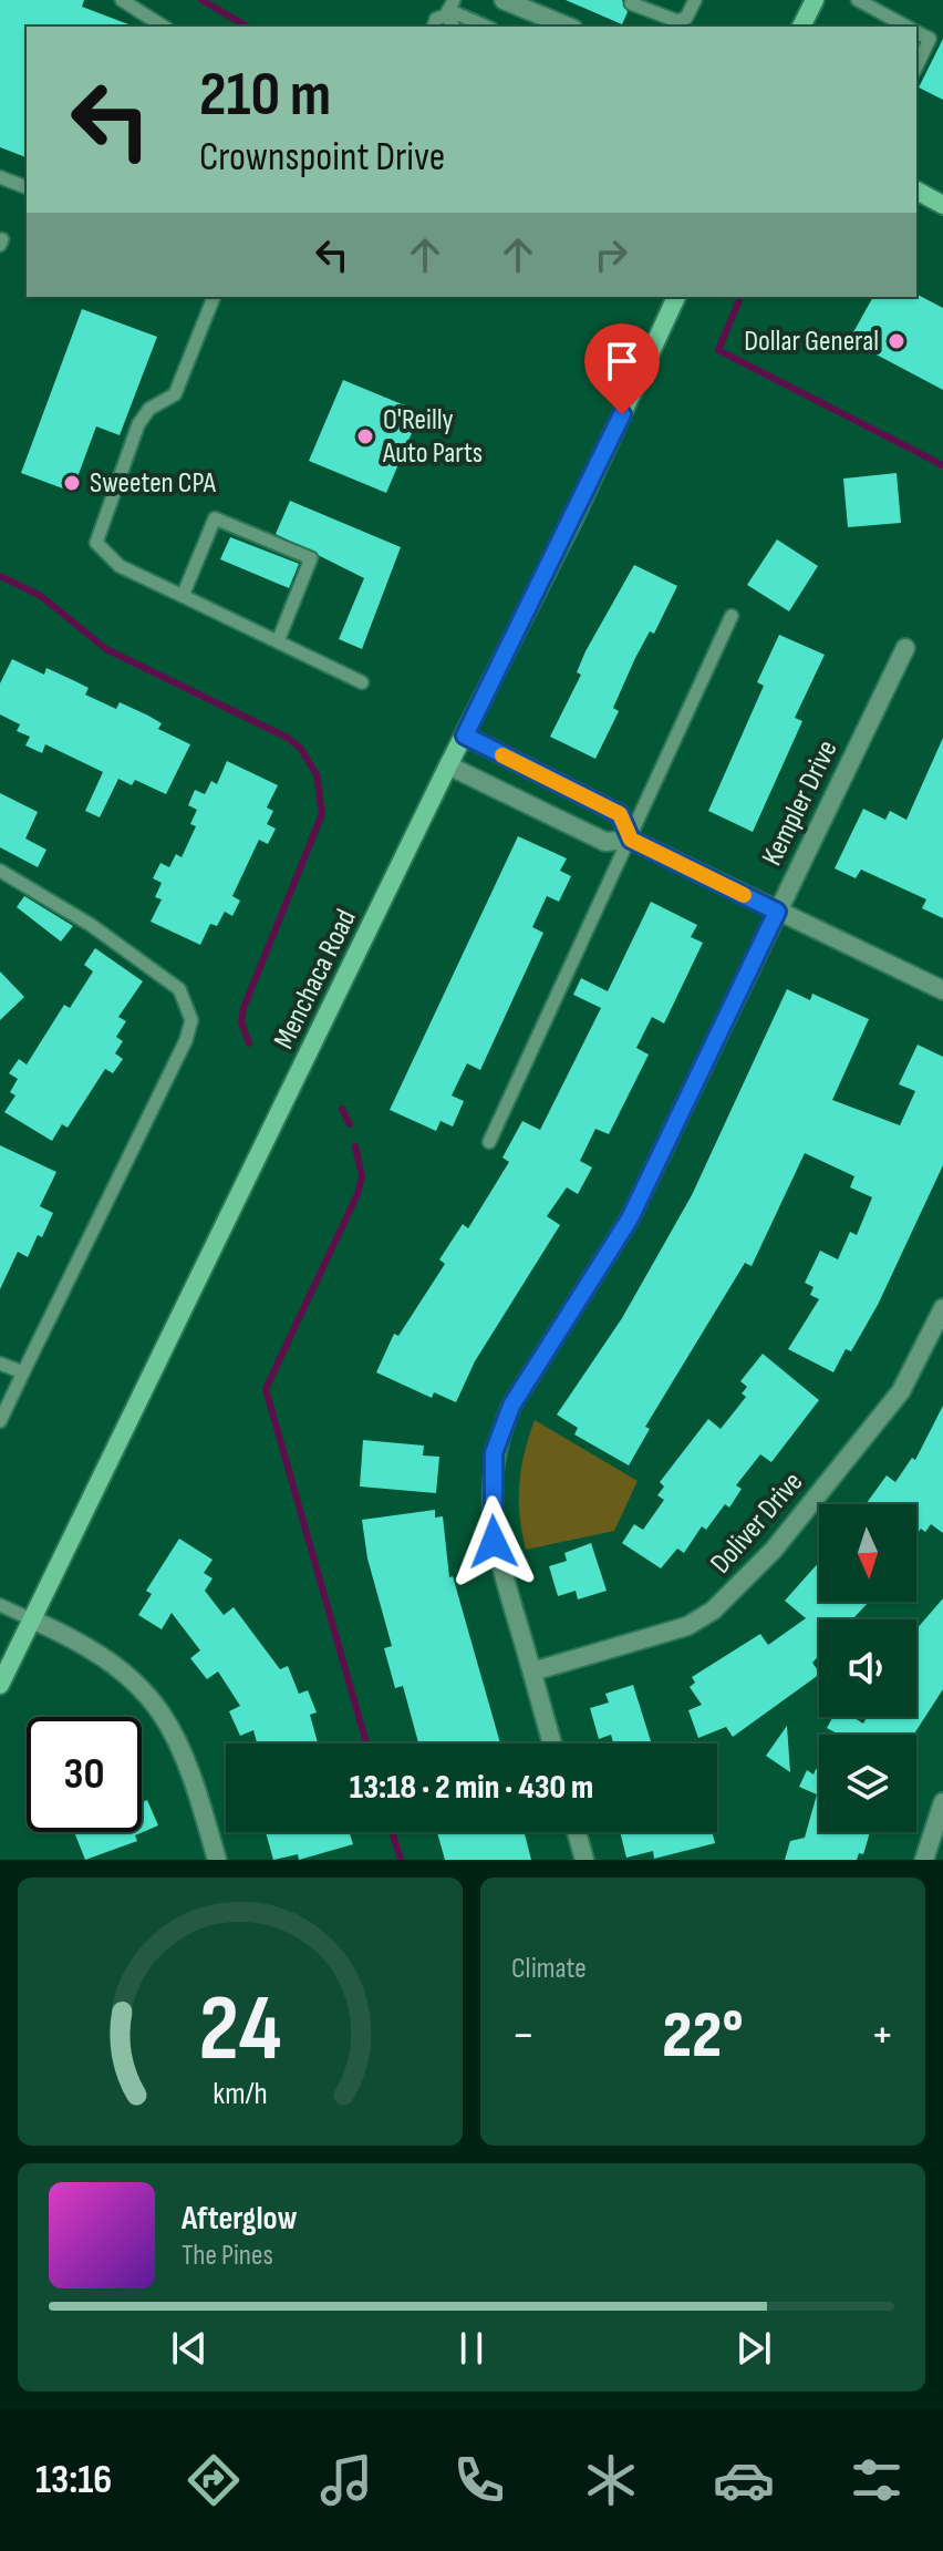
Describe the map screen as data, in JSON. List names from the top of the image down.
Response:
{
  "streets": {
    "main road": ["Menchaca Road"],
    "street": ["Kempler Drive", "Doliver Drive"]
  },
  "crossings": [
    ["Kempler Drive", "Doliver Drive"]
  ],
  "places": ["Dollar General", "O'Reilly Auto Parts", "Sweeten CPA"],
  "north": "bottom",
  "page": {
    "turn": ["210 m", "Crownspoint Drive"],
    "limit": "30",
    "trip": "13:18 · 2 min · 430 m",
    "tile": "Climate",
    "heat": ["−", "22°", "+"],
    "song": ["Afterglow", "The Pines"],
    "tabs": "13:16",
    "gauge": ["24", "km/h"]
  }
}
